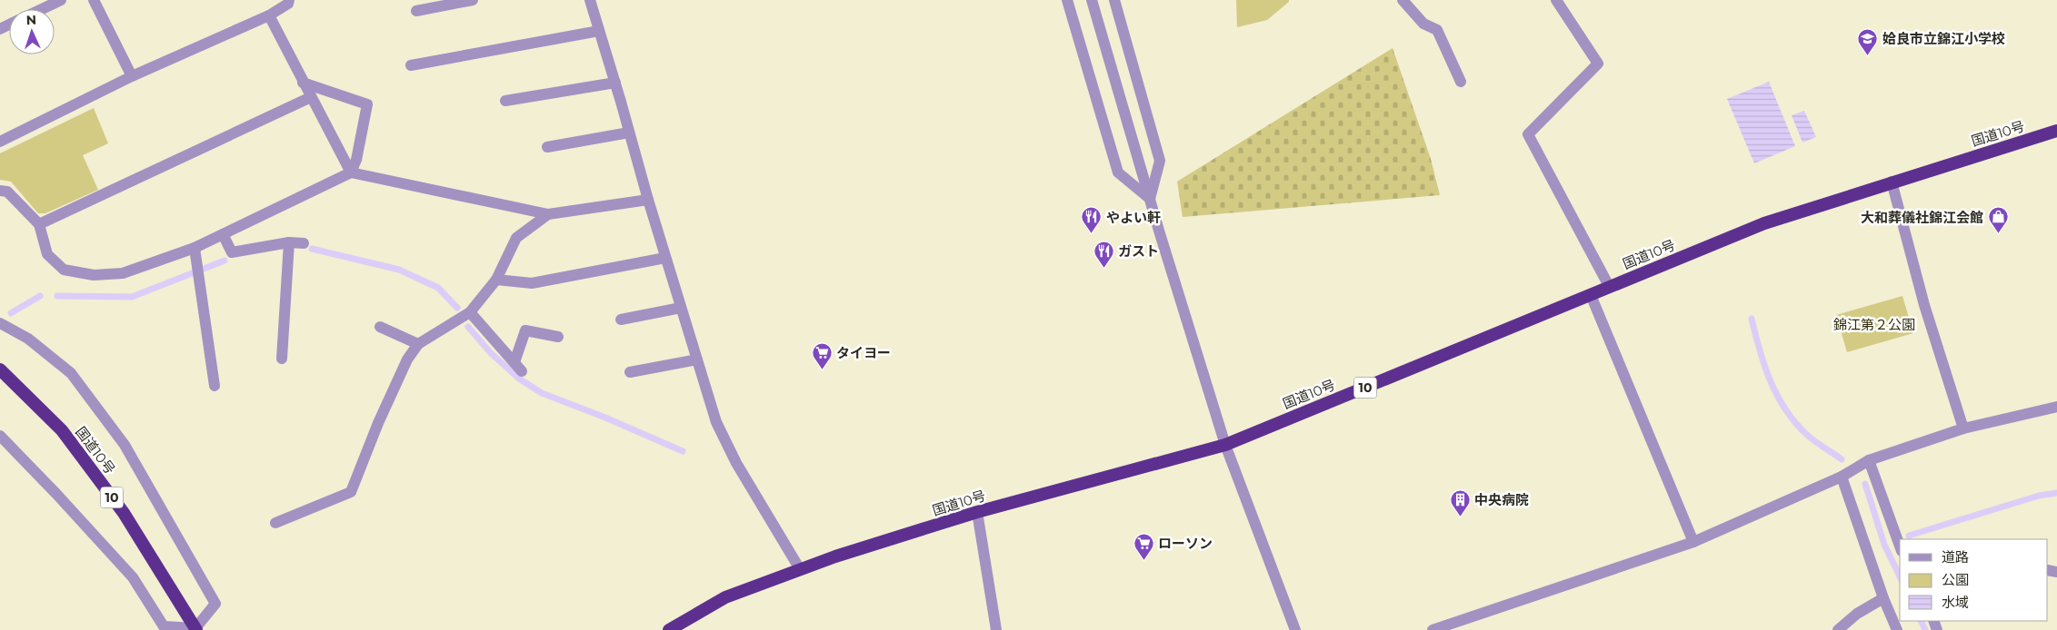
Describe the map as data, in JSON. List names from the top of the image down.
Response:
{
  "streets": {
    "highway": ["国道10号", "10"]
  },
  "parks": ["錦江第２公園"],
  "places": {
    "school or university": ["姶良市立錦江小学校"],
    "restaurant": ["やよい軒", "ガスト"],
    "shop": ["大和葬儀社錦江会館"],
    "supermarket": ["タイヨー", "ローソン"],
    "building": ["中央病院"]
  },
  "legend": ["道路", "公園", "水域"],
  "north": "top"
}
